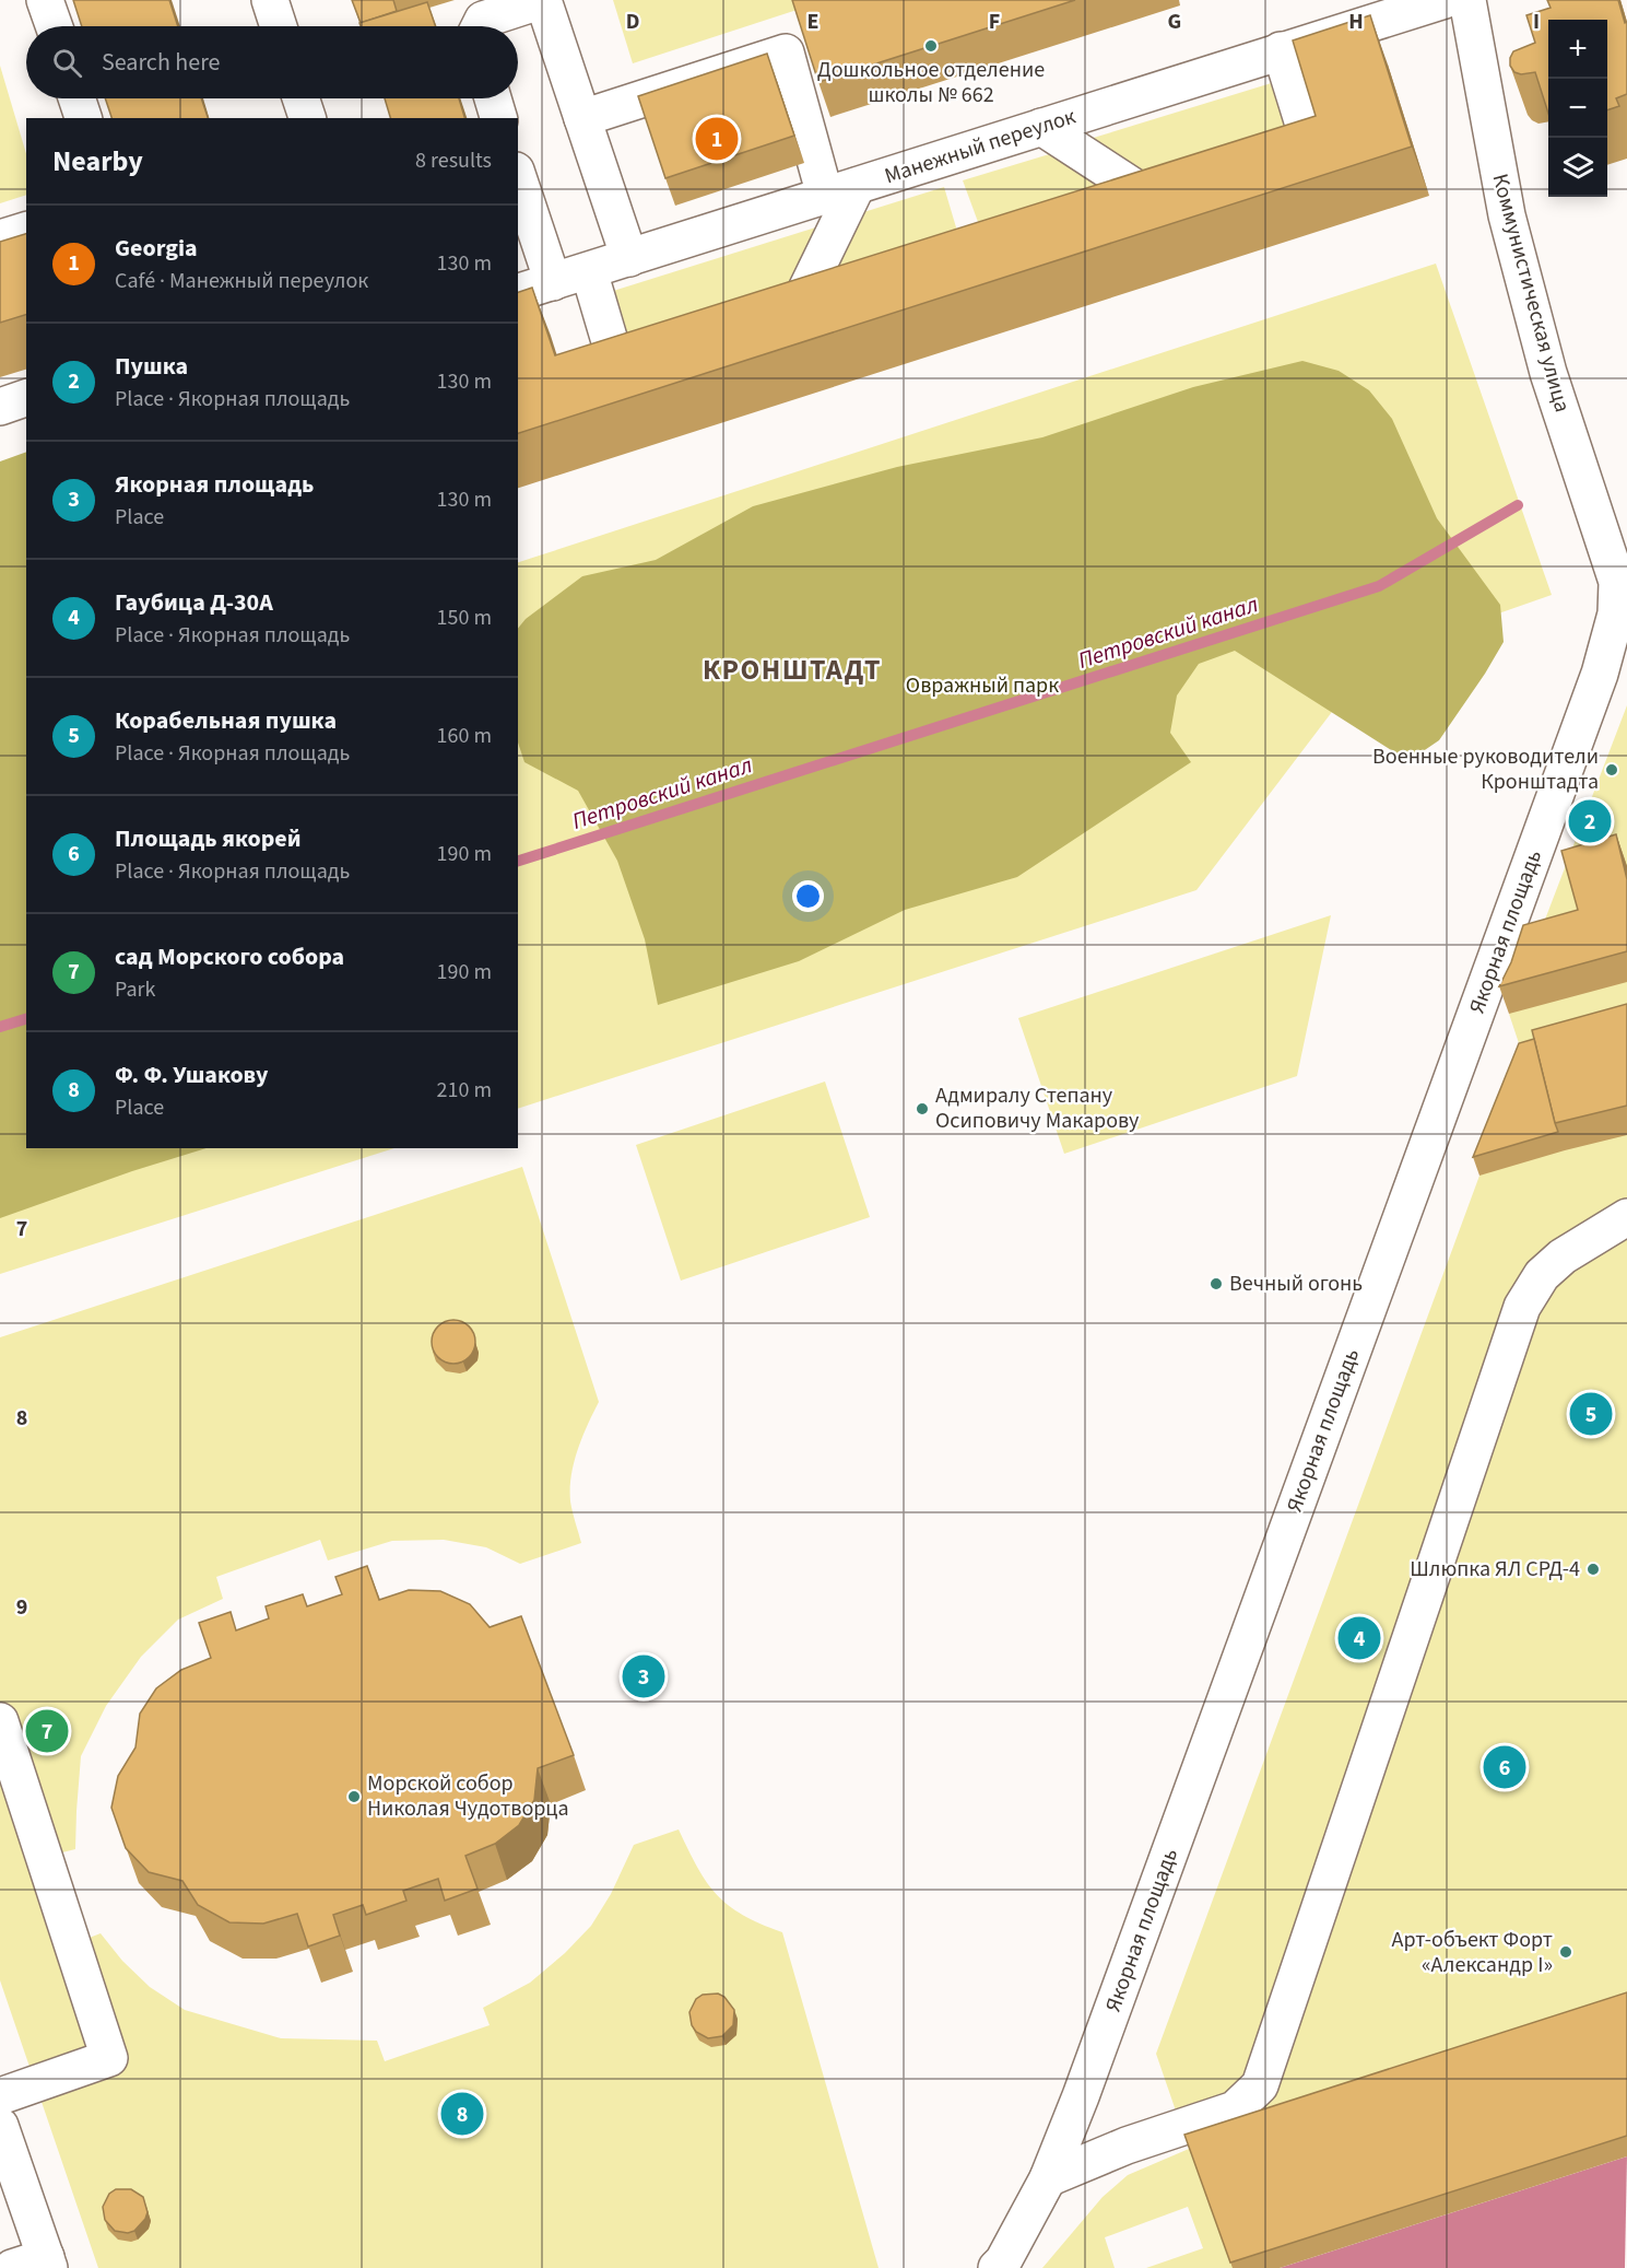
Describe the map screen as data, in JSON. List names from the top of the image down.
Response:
{
  "streets": {
    "street": ["Манежный переулок", "Коммунистическая улица", "Якорная площадь"]
  },
  "crossings": [
    ["Коммунистическая улица", "Якорная площадь"]
  ],
  "districts": ["КРОНШТАДТ"],
  "water": ["Петровский канал"],
  "parks": ["Овражный парк"],
  "places": [
    "Дошкольное отделение школы № 662",
    "Военные руководители Кронштадта",
    "Адмиралу Степану Осиповичу Макарову",
    "Вечный огонь",
    "Шлюпка ЯЛ СРД-4",
    "Морской собор Николая Чудотворца",
    "Арт-объект Форт «Александр I»"
  ],
  "page": {
    "map_buttons": ["+", "−"],
    "search": "Search here",
    "pins": [
      "1",
      "2",
      "5",
      "4",
      "3",
      "7",
      "6",
      "8"
    ],
    "heading": ["Nearby", "8 results"],
    "list": [
      {
        "mark": "1",
        "name": "Georgia",
        "note": "Café · Манежный переулок",
        "value": "130 m"
      },
      {
        "mark": "2",
        "name": "Пушка",
        "note": "Place · Якорная площадь",
        "value": "130 m"
      },
      {
        "mark": "3",
        "name": "Якорная площадь",
        "note": "Place",
        "value": "130 m"
      },
      {
        "mark": "4",
        "name": "Гаубица Д-30А",
        "note": "Place · Якорная площадь",
        "value": "150 m"
      },
      {
        "mark": "5",
        "name": "Корабельная пушка",
        "note": "Place · Якорная площадь",
        "value": "160 m"
      },
      {
        "mark": "6",
        "name": "Площадь якорей",
        "note": "Place · Якорная площадь",
        "value": "190 m"
      },
      {
        "mark": "7",
        "name": "сад Морского собора",
        "note": "Park",
        "value": "190 m"
      },
      {
        "mark": "8",
        "name": "Ф. Ф. Ушакову",
        "note": "Place",
        "value": "210 m"
      }
    ]
  },
  "grid": {
    "columns": [
      "D",
      "E",
      "F",
      "G",
      "H",
      "I"
    ],
    "rows": ["7", "8", "9"]
  }
}
